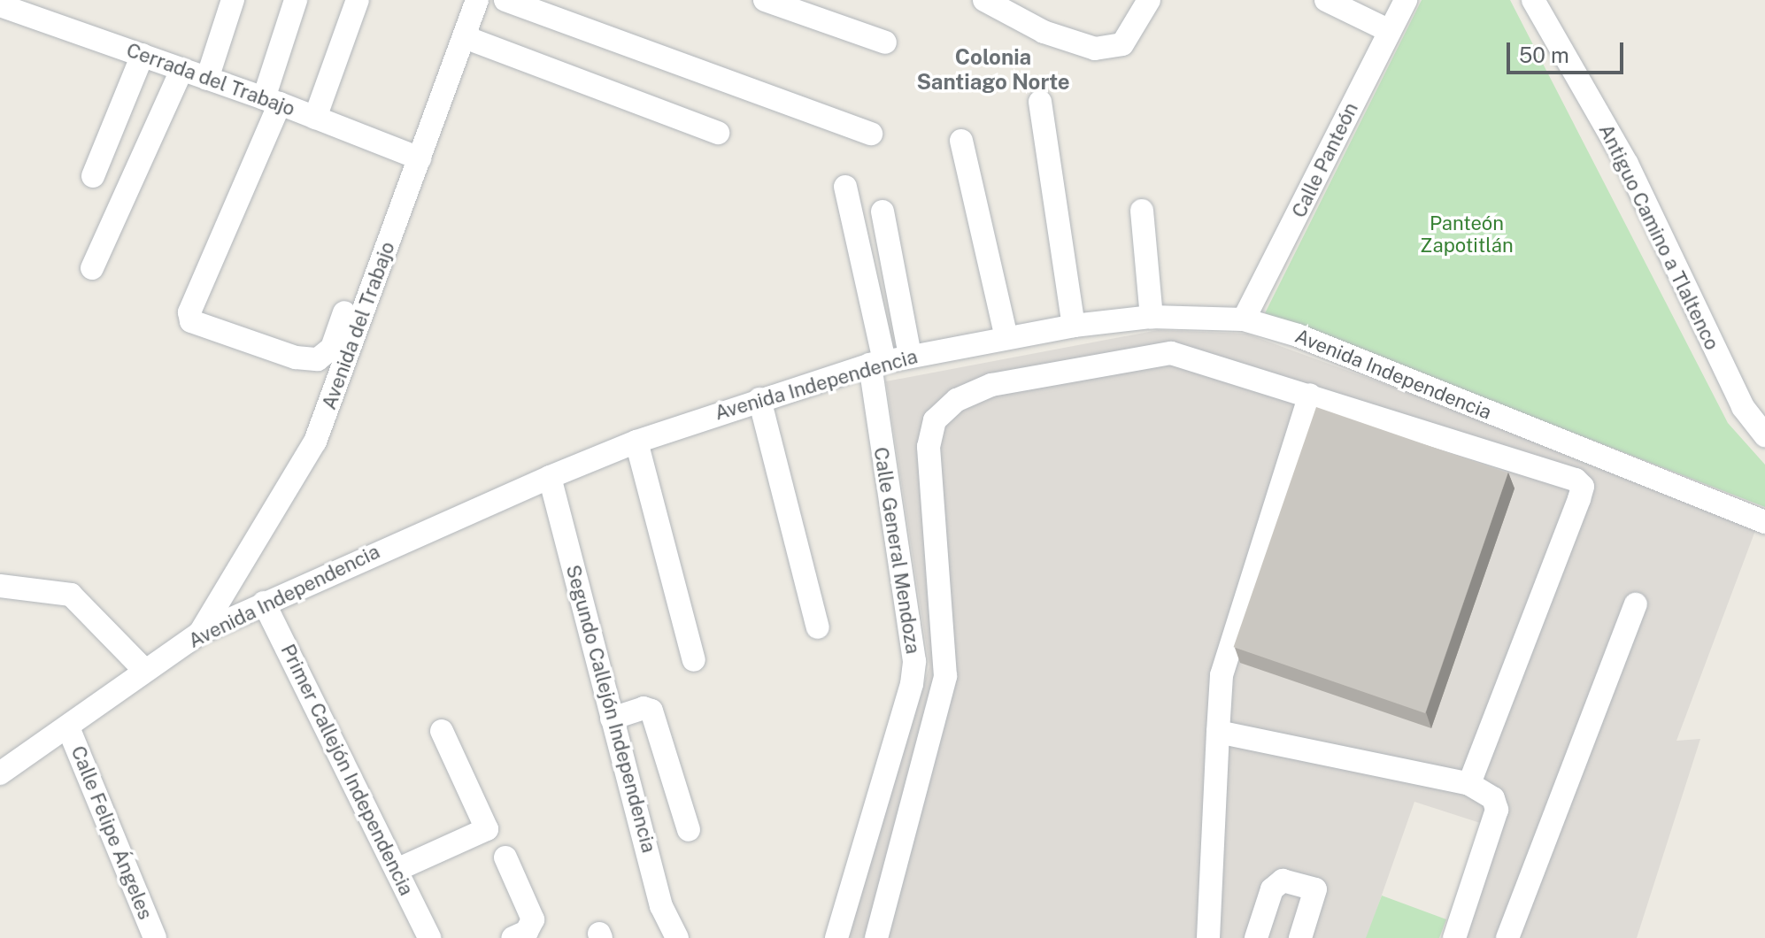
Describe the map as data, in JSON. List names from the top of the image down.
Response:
{
  "streets": {
    "street": [
      "Cerrada del Trabajo",
      "Calle Panteón",
      "Antiguo Camino a Tlaltenco",
      "Avenida del Trabajo",
      "Avenida Independencia",
      "Calle General Mendoza",
      "Segundo Callejón Independencia",
      "Primer Callejón Independencia",
      "Calle Felipe Ángeles"
    ]
  },
  "crossings": [
    ["Cerrada del Trabajo", "Avenida del Trabajo"],
    ["Calle Panteón", "Avenida Independencia"],
    ["Avenida del Trabajo", "Avenida Independencia"],
    ["Avenida Independencia", "Calle General Mendoza"],
    ["Avenida Independencia", "Segundo Callejón Independencia"],
    ["Avenida Independencia", "Primer Callejón Independencia"],
    ["Avenida Independencia", "Calle Felipe Ángeles"]
  ],
  "districts": ["Colonia Santiago Norte"],
  "parks": ["Panteón Zapotitlán"],
  "scale_bar": "50 m"
}
